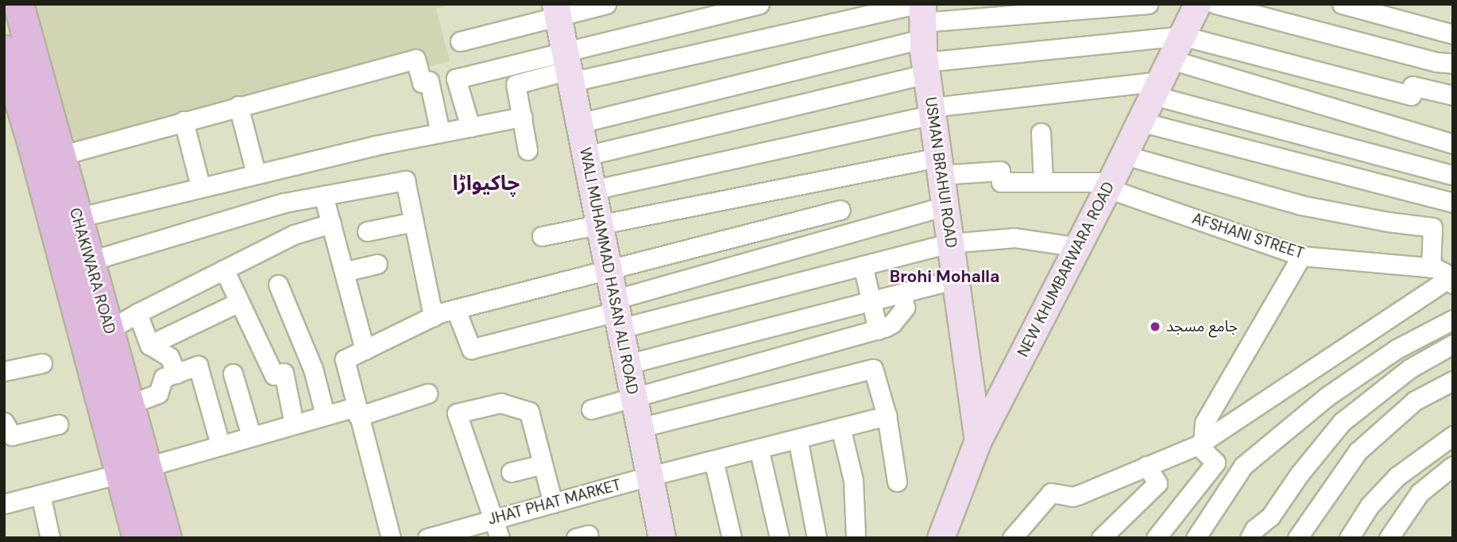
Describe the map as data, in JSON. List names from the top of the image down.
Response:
{
  "streets": {
    "main road": ["CHAKIWARA ROAD"],
    "street": [
      "USMAN BRAHUI ROAD",
      "AFSHANI STREET",
      "NEW KHUMBARWARA ROAD",
      "WALI MUHAMMAD HASAN ALI ROAD",
      "JHAT PHAT MARKET"
    ]
  },
  "crossings": [
    ["USMAN BRAHUI ROAD", "AFSHANI STREET"],
    ["USMAN BRAHUI ROAD", "NEW KHUMBARWARA ROAD"],
    ["AFSHANI STREET", "NEW KHUMBARWARA ROAD"],
    ["WALI MUHAMMAD HASAN ALI ROAD", "JHAT PHAT MARKET"]
  ],
  "districts": ["چاکیواڑا", "Brohi Mohalla"],
  "places": ["جامع مسجد"]
}
